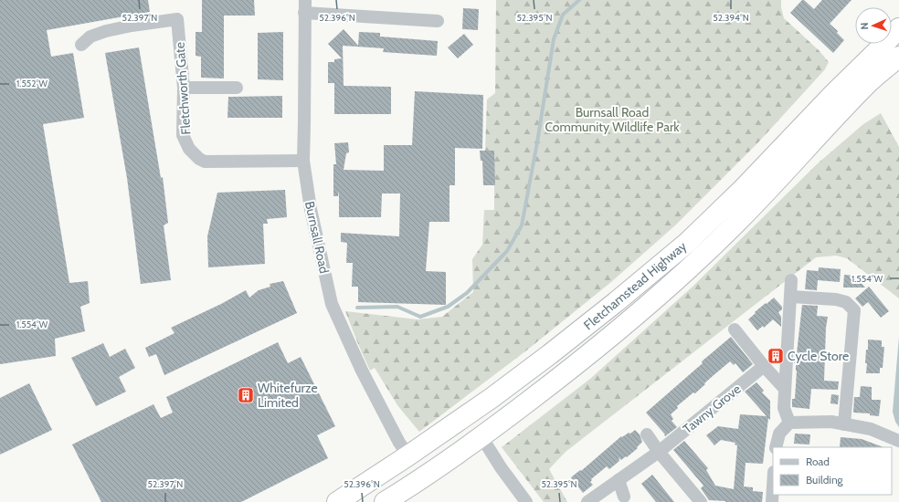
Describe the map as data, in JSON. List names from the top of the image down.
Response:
{
  "streets": {
    "highway": ["Fletchamstead Highway"],
    "street": ["Fletchworth Gate", "Burnsall Road", "Tawny Grove"]
  },
  "crossings": [
    ["Fletchworth Gate", "Burnsall Road"],
    ["Burnsall Road", "Fletchamstead Highway"]
  ],
  "parks": ["Burnsall Road Community Wildlife Park"],
  "places": {
    "building": ["Cycle Store", "Whitefurze Limited"]
  },
  "legend": ["Road", "Building"],
  "north": "left",
  "coordinates": [
    "52.397°N",
    "52.396°N",
    "52.395°N",
    "52.394°N",
    "1.552°W",
    "1.554°W"
  ]
}
